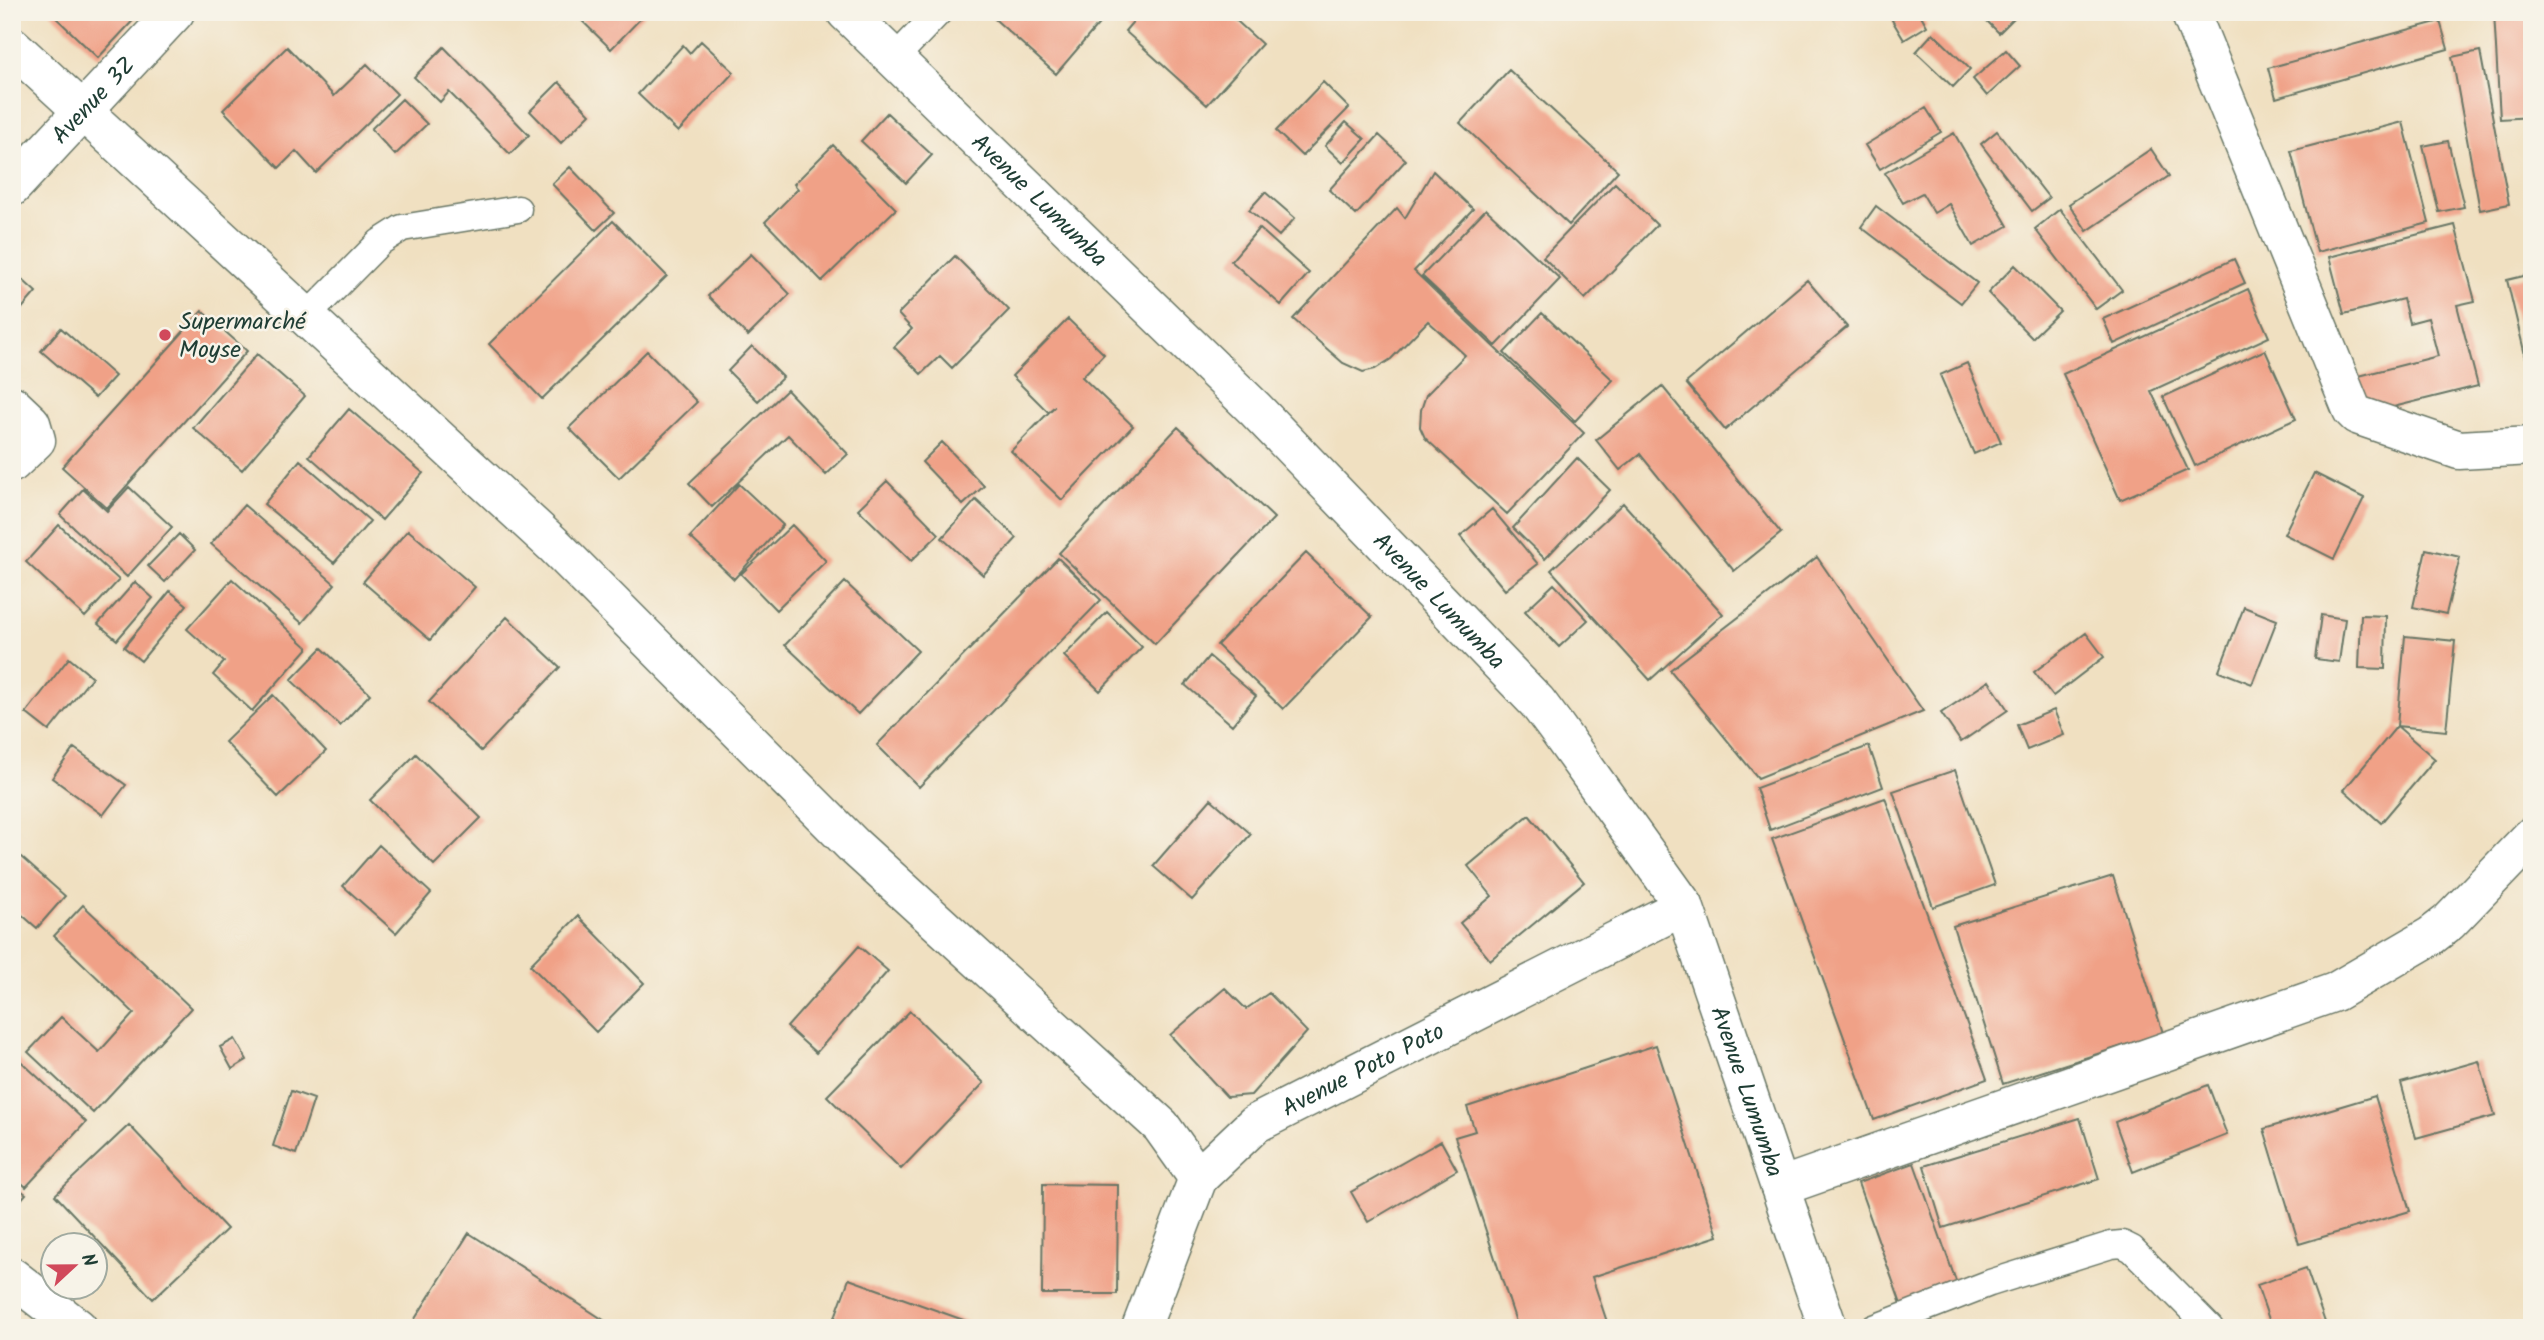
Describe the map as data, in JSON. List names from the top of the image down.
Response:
{
  "streets": {
    "street": ["Avenue 3Z", "Avenue Lumumba", "Avenue Poto Poto"]
  },
  "crossings": [
    ["Avenue Lumumba", "Avenue Poto Poto"]
  ],
  "places": ["Supermarché Moyse"],
  "north": "right"
}
